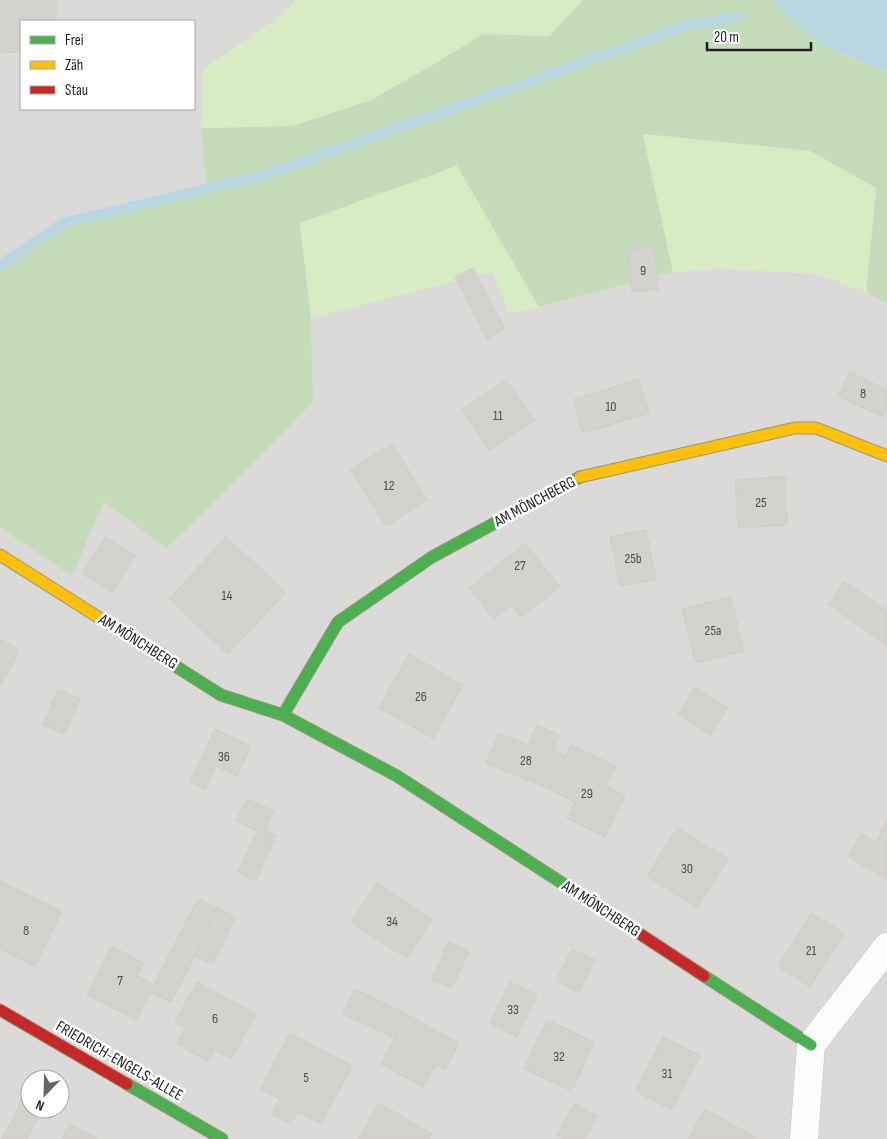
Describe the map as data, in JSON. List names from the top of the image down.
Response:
{
  "streets": {
    "street": ["AM MÖNCHBERG", "FRIEDRICH-ENGELS-ALLEE"]
  },
  "house_numbers": [
    "9",
    "8",
    "10",
    "11",
    "12",
    "25",
    "25b",
    "27",
    "14",
    "25a",
    "26",
    "36",
    "28",
    "29",
    "30",
    "34",
    "8",
    "21",
    "7",
    "33",
    "6",
    "32",
    "31",
    "5"
  ],
  "legend": ["Frei", "Zäh", "Stau"],
  "scale_bar": "20 m",
  "north": "bottom left"
}
